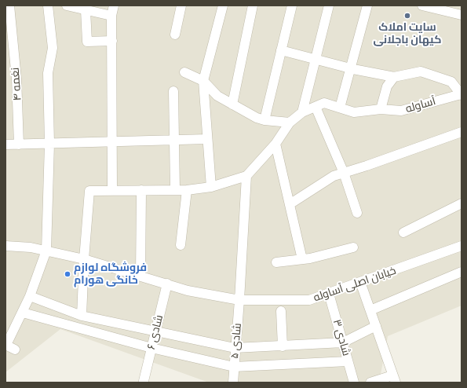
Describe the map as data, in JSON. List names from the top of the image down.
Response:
{
  "streets": {
    "street": [
      "نغمه ۴",
      "آساوله",
      "خیابان اصلی آساوله",
      "شادی ۶",
      "شادی ۳",
      "شادی ۵"
    ]
  },
  "crossings": [
    ["آساوله", "شادی ۵"],
    ["خیابان اصلی آساوله", "شادی ۶"],
    ["خیابان اصلی آساوله", "شادی ۳"],
    ["خیابان اصلی آساوله", "شادی ۵"]
  ],
  "places": ["سایت املاک کیهان باجلانی", "فروشگاه لوازم خانگی هورام"]
}
